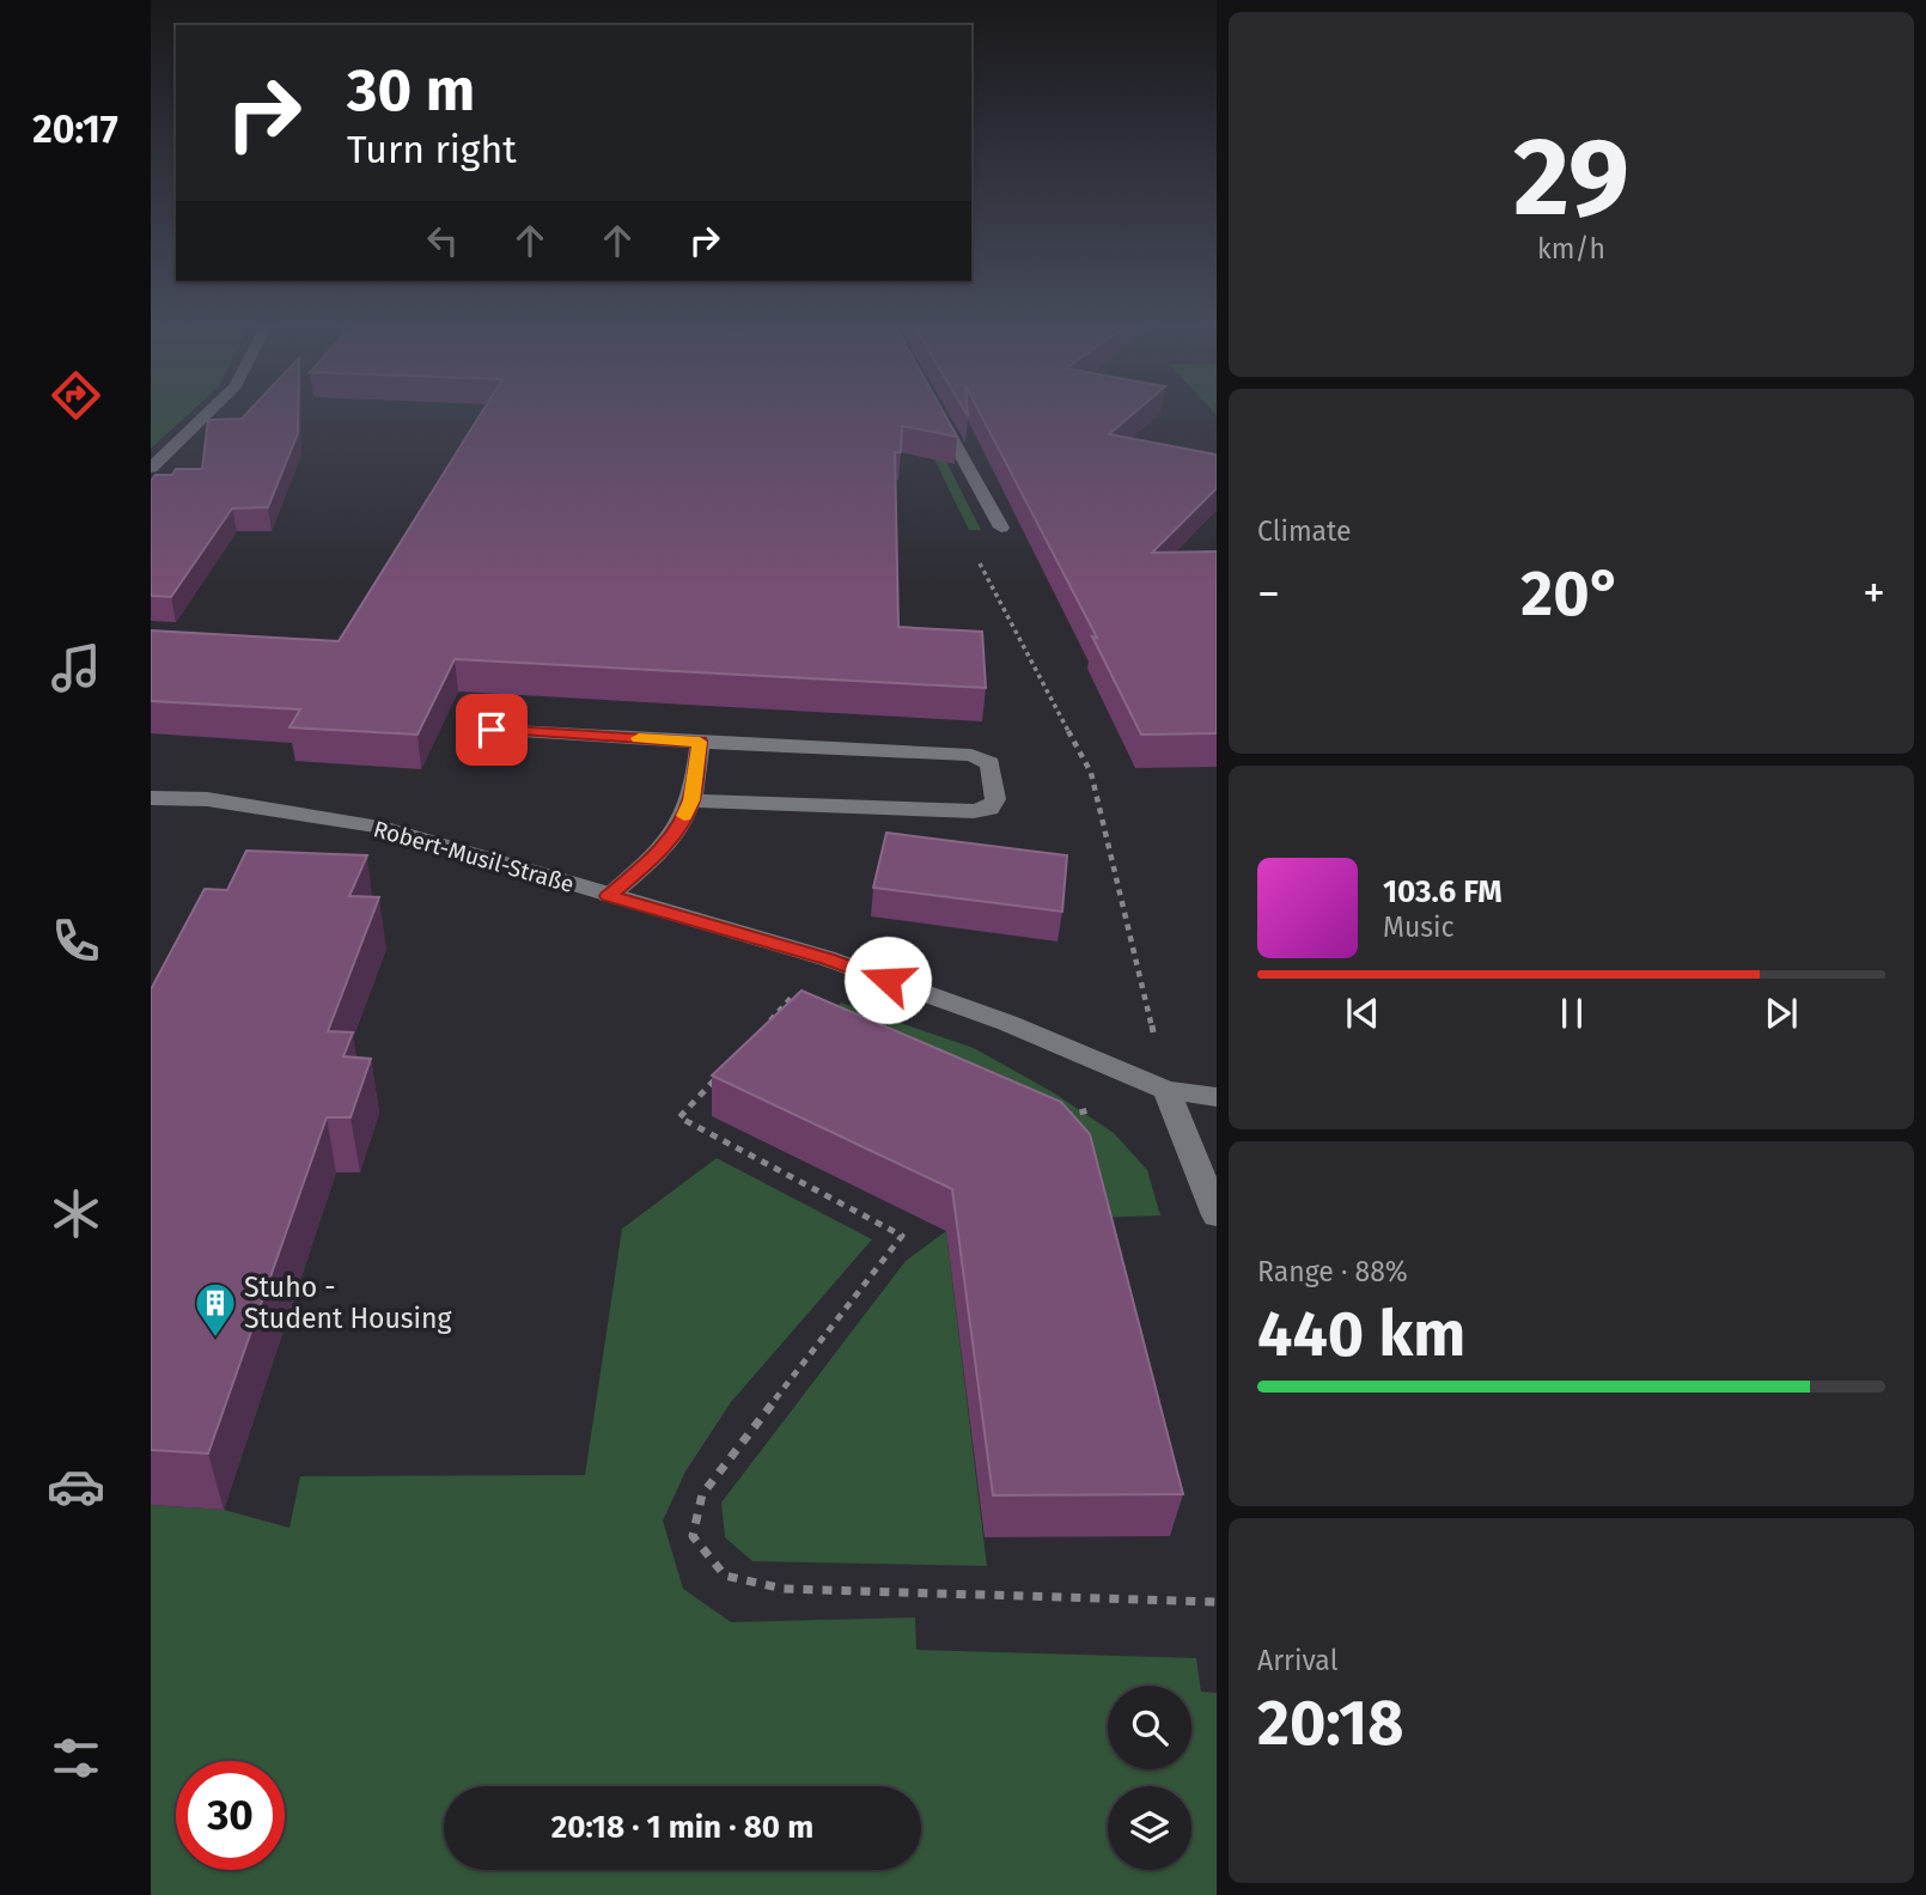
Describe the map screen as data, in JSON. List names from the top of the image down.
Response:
{
  "streets": {
    "street": ["Robert-Musil-Straße"]
  },
  "places": {
    "building": ["Stuho - Student Housing"]
  },
  "page": {
    "tabs": "20:17",
    "tile": [
      ["29", "km/h"],
      "Climate",
      ["Range · 88%", "440 km"],
      ["Arrival", "20:18"]
    ],
    "turn": ["30 m", "Turn right"],
    "heat": ["−", "20°", "+"],
    "song": ["103.6 FM", "Music"],
    "limit": "30",
    "trip": "20:18 · 1 min · 80 m"
  }
}
